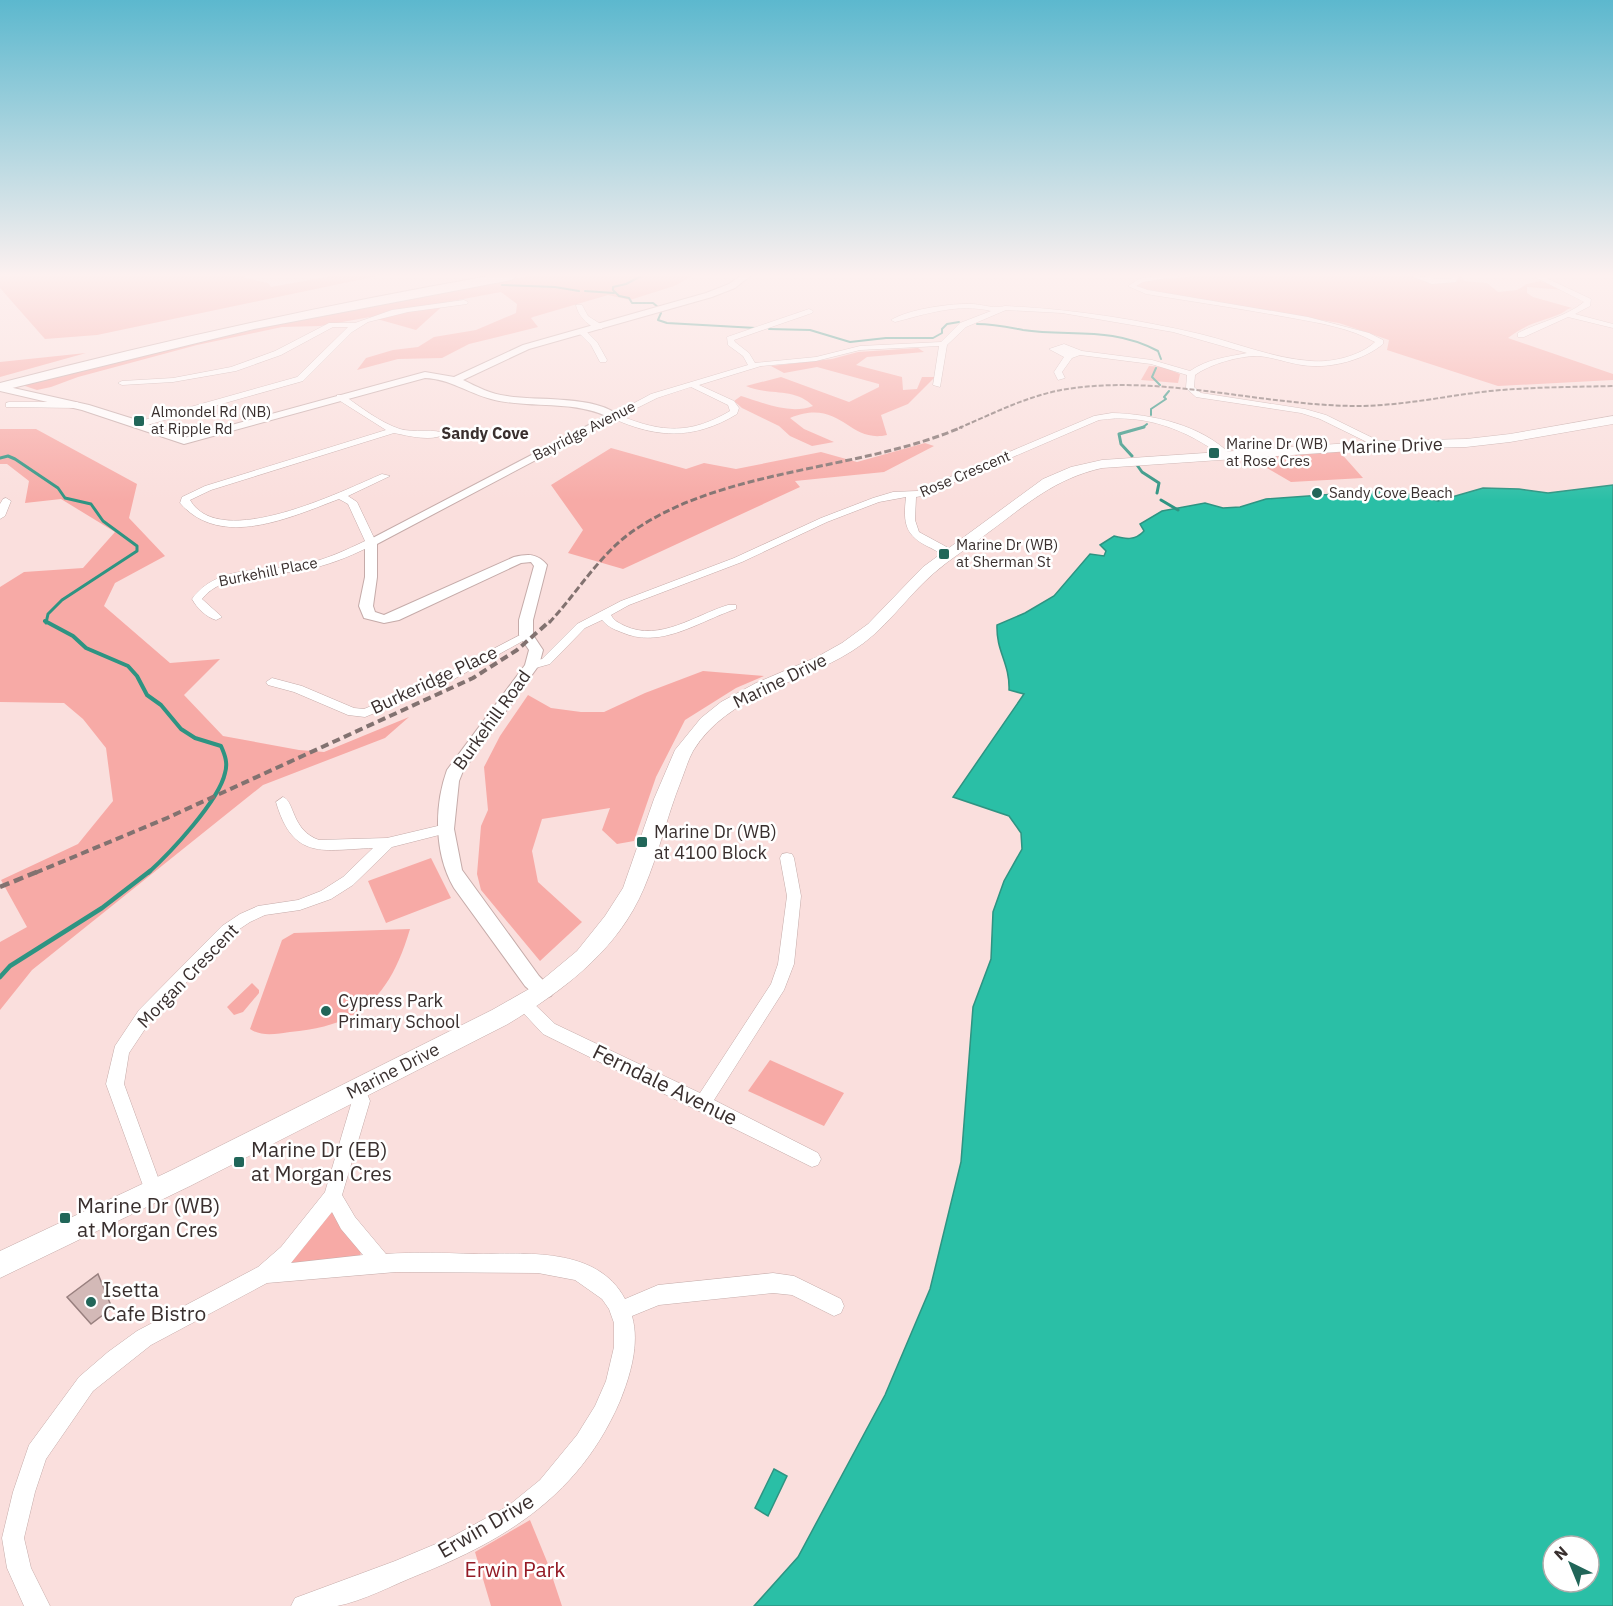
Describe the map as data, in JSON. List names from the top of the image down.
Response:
{
  "streets": {
    "main road": ["Marine Drive"],
    "street": [
      "Bayridge Avenue",
      "Rose Crescent",
      "Burkehill Place",
      "Burkeridge Place",
      "Burkehill Road",
      "Morgan Crescent",
      "Ferndale Avenue",
      "Erwin Drive"
    ]
  },
  "crossings": [
    ["Bayridge Avenue", "Burkehill Place"],
    ["Bayridge Avenue", "Burkehill Road"],
    ["Marine Drive", "Rose Crescent"],
    ["Marine Drive", "Burkehill Road"],
    ["Marine Drive", "Morgan Crescent"],
    ["Marine Drive", "Ferndale Avenue"],
    ["Rose Crescent", "Burkehill Road"],
    ["Burkehill Place", "Burkehill Road"],
    ["Burkeridge Place", "Burkehill Road"]
  ],
  "districts": ["Sandy Cove"],
  "parks": ["Erwin Park"],
  "places": {
    "transit": [
      "Almondel Rd (NB) at Ripple Rd",
      "Marine Dr (WB) at Rose Cres",
      "Marine Dr (WB) at Sherman St",
      "Marine Dr (WB) at 4100 Block",
      "Marine Dr (EB) at Morgan Cres",
      "Marine Dr (WB) at Morgan Cres"
    ],
    "other": ["Sandy Cove Beach", "Cypress Park Primary School", "Isetta Cafe Bistro"]
  },
  "north": "top left"
}
